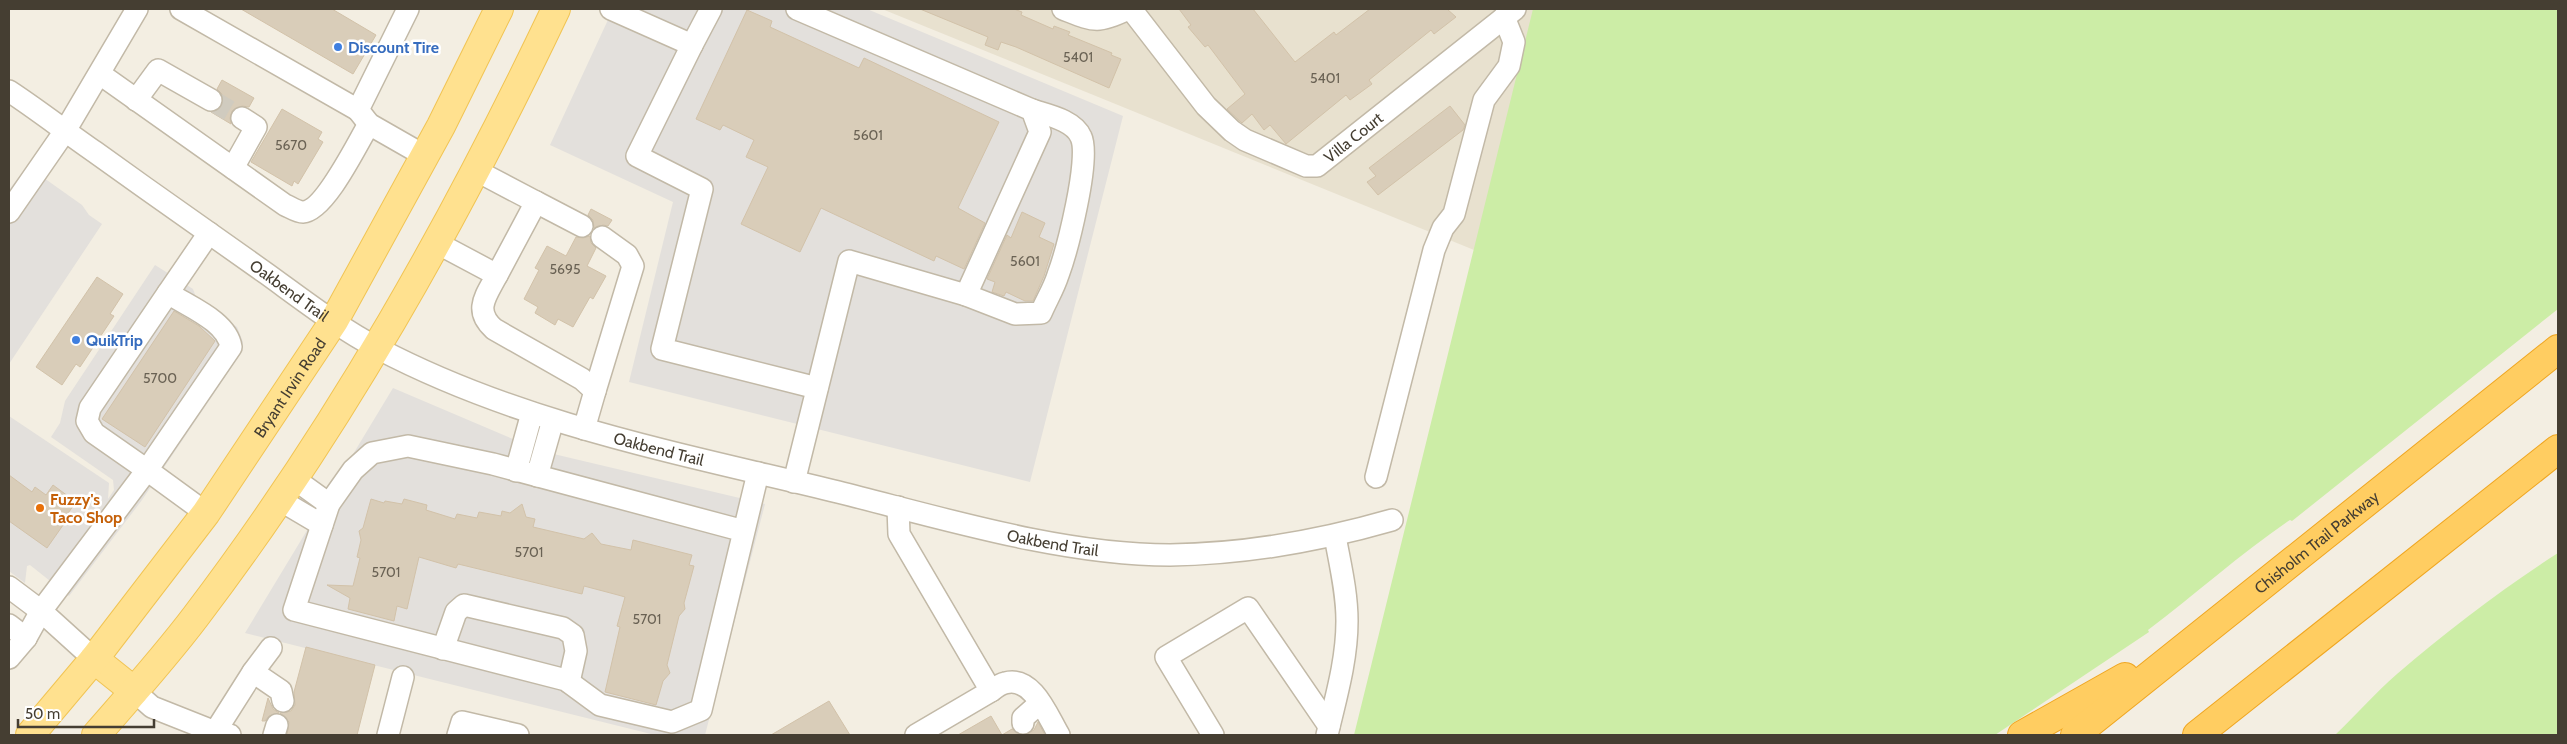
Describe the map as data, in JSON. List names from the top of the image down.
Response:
{
  "streets": {
    "highway": ["Chisholm Trail Parkway"],
    "main road": ["Bryant Irvin Road"],
    "street": ["Villa Court", "Oakbend Trail"]
  },
  "crossings": [
    ["Oakbend Trail", "Bryant Irvin Road"]
  ],
  "places": ["Discount Tire", "QuikTrip", "Fuzzy's Taco Shop"],
  "house_numbers": [
    "5401",
    "5401",
    "5601",
    "5670",
    "5601",
    "5695",
    "5700",
    "5701",
    "5701",
    "5701"
  ],
  "scale_bar": "50 m"
}
